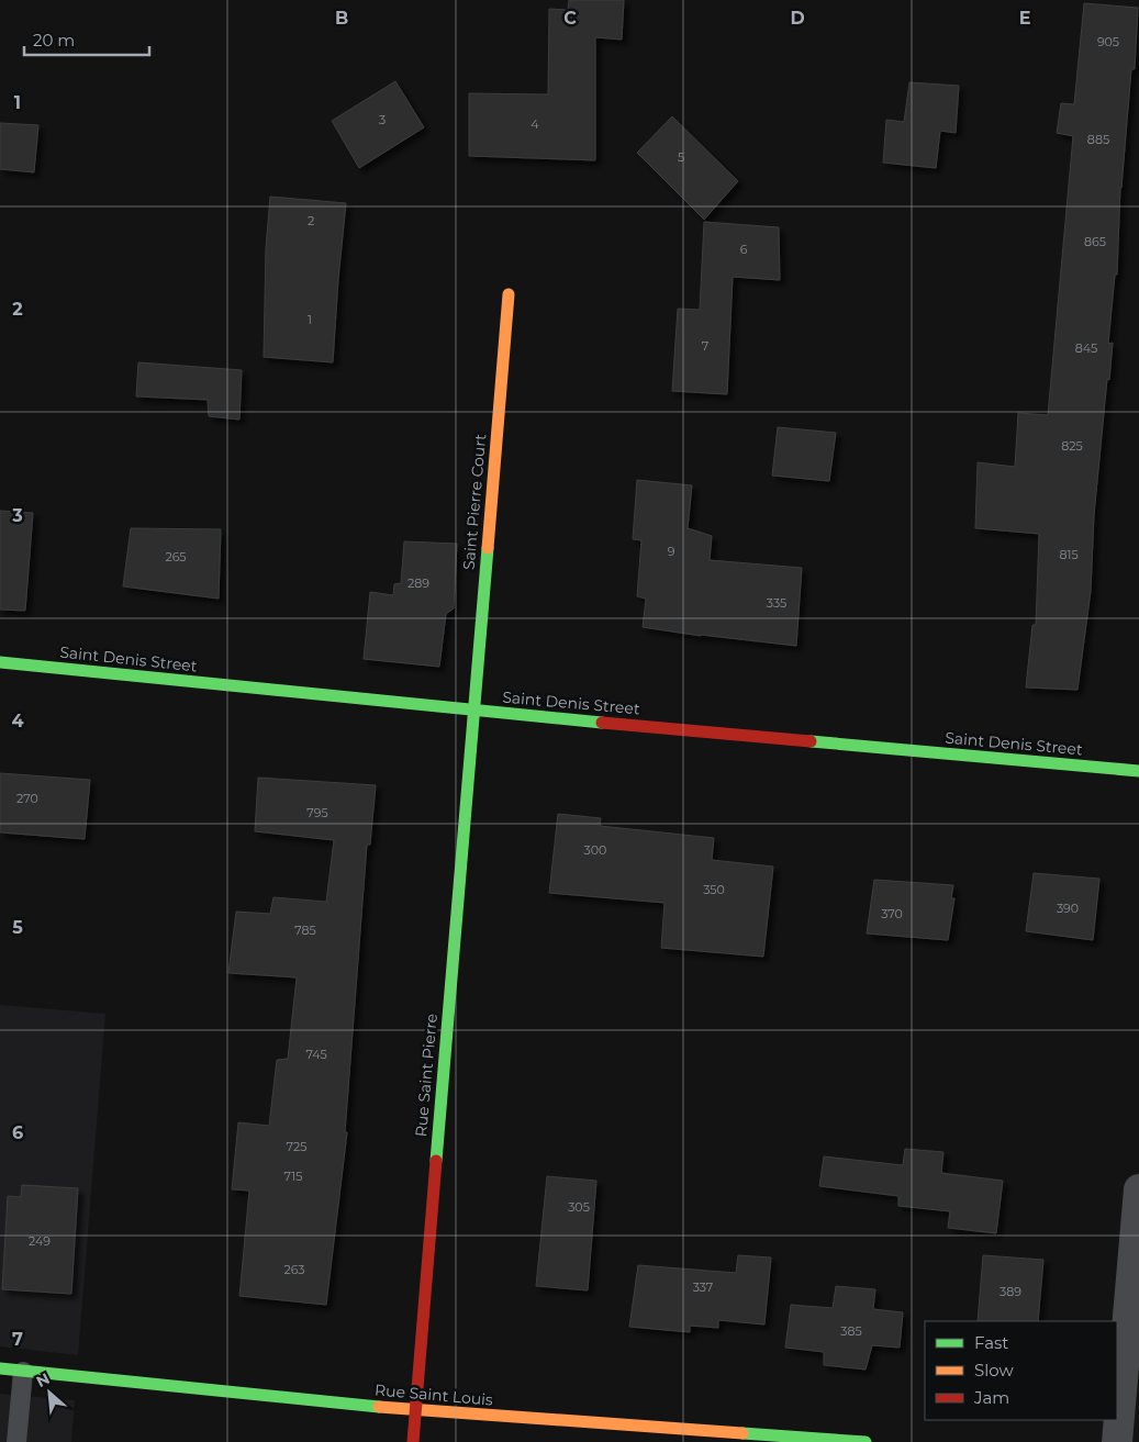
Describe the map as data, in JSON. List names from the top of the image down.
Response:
{
  "streets": {
    "street": [
      "Saint Pierre Court",
      "Saint Denis Street",
      "Rue Saint Pierre",
      "Rue Saint Louis"
    ]
  },
  "crossings": [
    ["Saint Pierre Court", "Saint Denis Street"],
    ["Saint Pierre Court", "Rue Saint Pierre"],
    ["Saint Denis Street", "Rue Saint Pierre"],
    ["Rue Saint Pierre", "Rue Saint Louis"]
  ],
  "house_numbers": [
    "905",
    "3",
    "4",
    "885",
    "5",
    "2",
    "865",
    "6",
    "1",
    "7",
    "845",
    "825",
    "9",
    "815",
    "265",
    "289",
    "335",
    "270",
    "795",
    "300",
    "350",
    "390",
    "370",
    "785",
    "745",
    "725",
    "715",
    "305",
    "249",
    "263",
    "337",
    "389",
    "385"
  ],
  "legend": ["Fast", "Slow", "Jam"],
  "scale_bar": "20 m",
  "north": "top left",
  "grid": {
    "columns": [
      "B",
      "C",
      "D",
      "E"
    ],
    "rows": [
      "1",
      "2",
      "3",
      "4",
      "5",
      "6",
      "7"
    ]
  }
}
